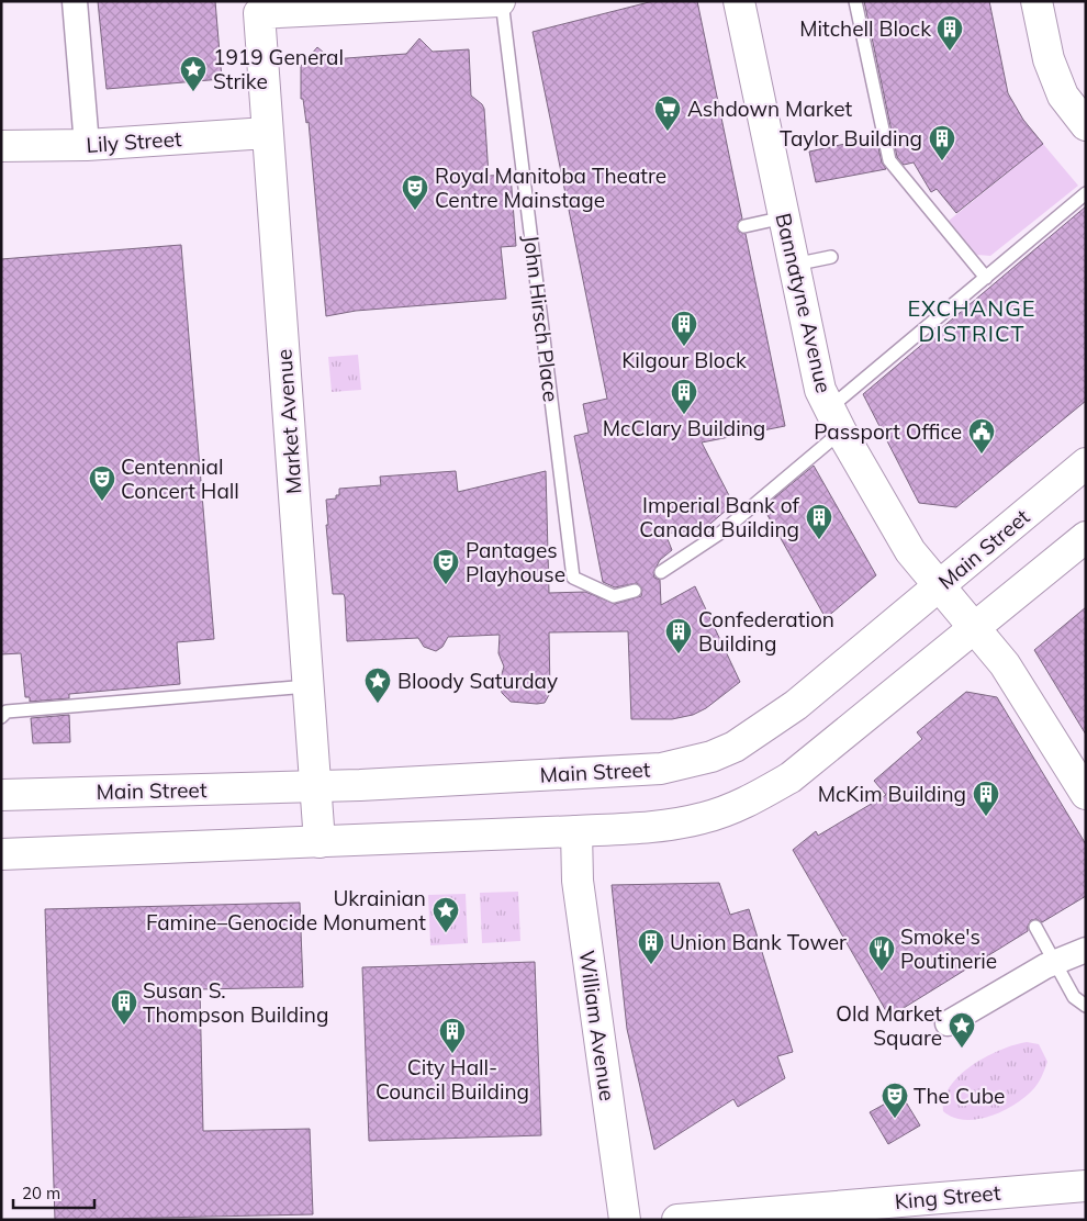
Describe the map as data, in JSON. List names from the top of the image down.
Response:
{
  "streets": {
    "main road": [
      "Lily Street",
      "Bannatyne Avenue",
      "Market Avenue",
      "Main Street",
      "William Avenue",
      "King Street"
    ],
    "lane": ["John Hirsch Place"]
  },
  "crossings": [
    ["Lily Street", "Market Avenue"],
    ["Bannatyne Avenue", "Main Street"],
    ["Market Avenue", "Main Street"]
  ],
  "districts": ["EXCHANGE DISTRICT"],
  "places": {
    "building": [
      "Mitchell Block",
      "Taylor Building",
      "Kilgour Block",
      "McClary Building",
      "Imperial Bank of Canada Building",
      "Confederation Building",
      "McKim Building",
      "Union Bank Tower",
      "Susan S. Thompson Building",
      "City Hall- Council Building"
    ],
    "place": [
      "1919 General Strike",
      "Bloody Saturday",
      "Ukrainian Famine–Genocide Monument",
      "Old Market Square"
    ],
    "supermarket": ["Ashdown Market"],
    "theatre": [
      "Royal Manitoba Theatre Centre Mainstage",
      "Centennial Concert Hall",
      "Pantages Playhouse",
      "The Cube"
    ],
    "public building": ["Passport Office"],
    "restaurant": ["Smoke's Poutinerie"]
  },
  "scale_bar": "20 m"
}
